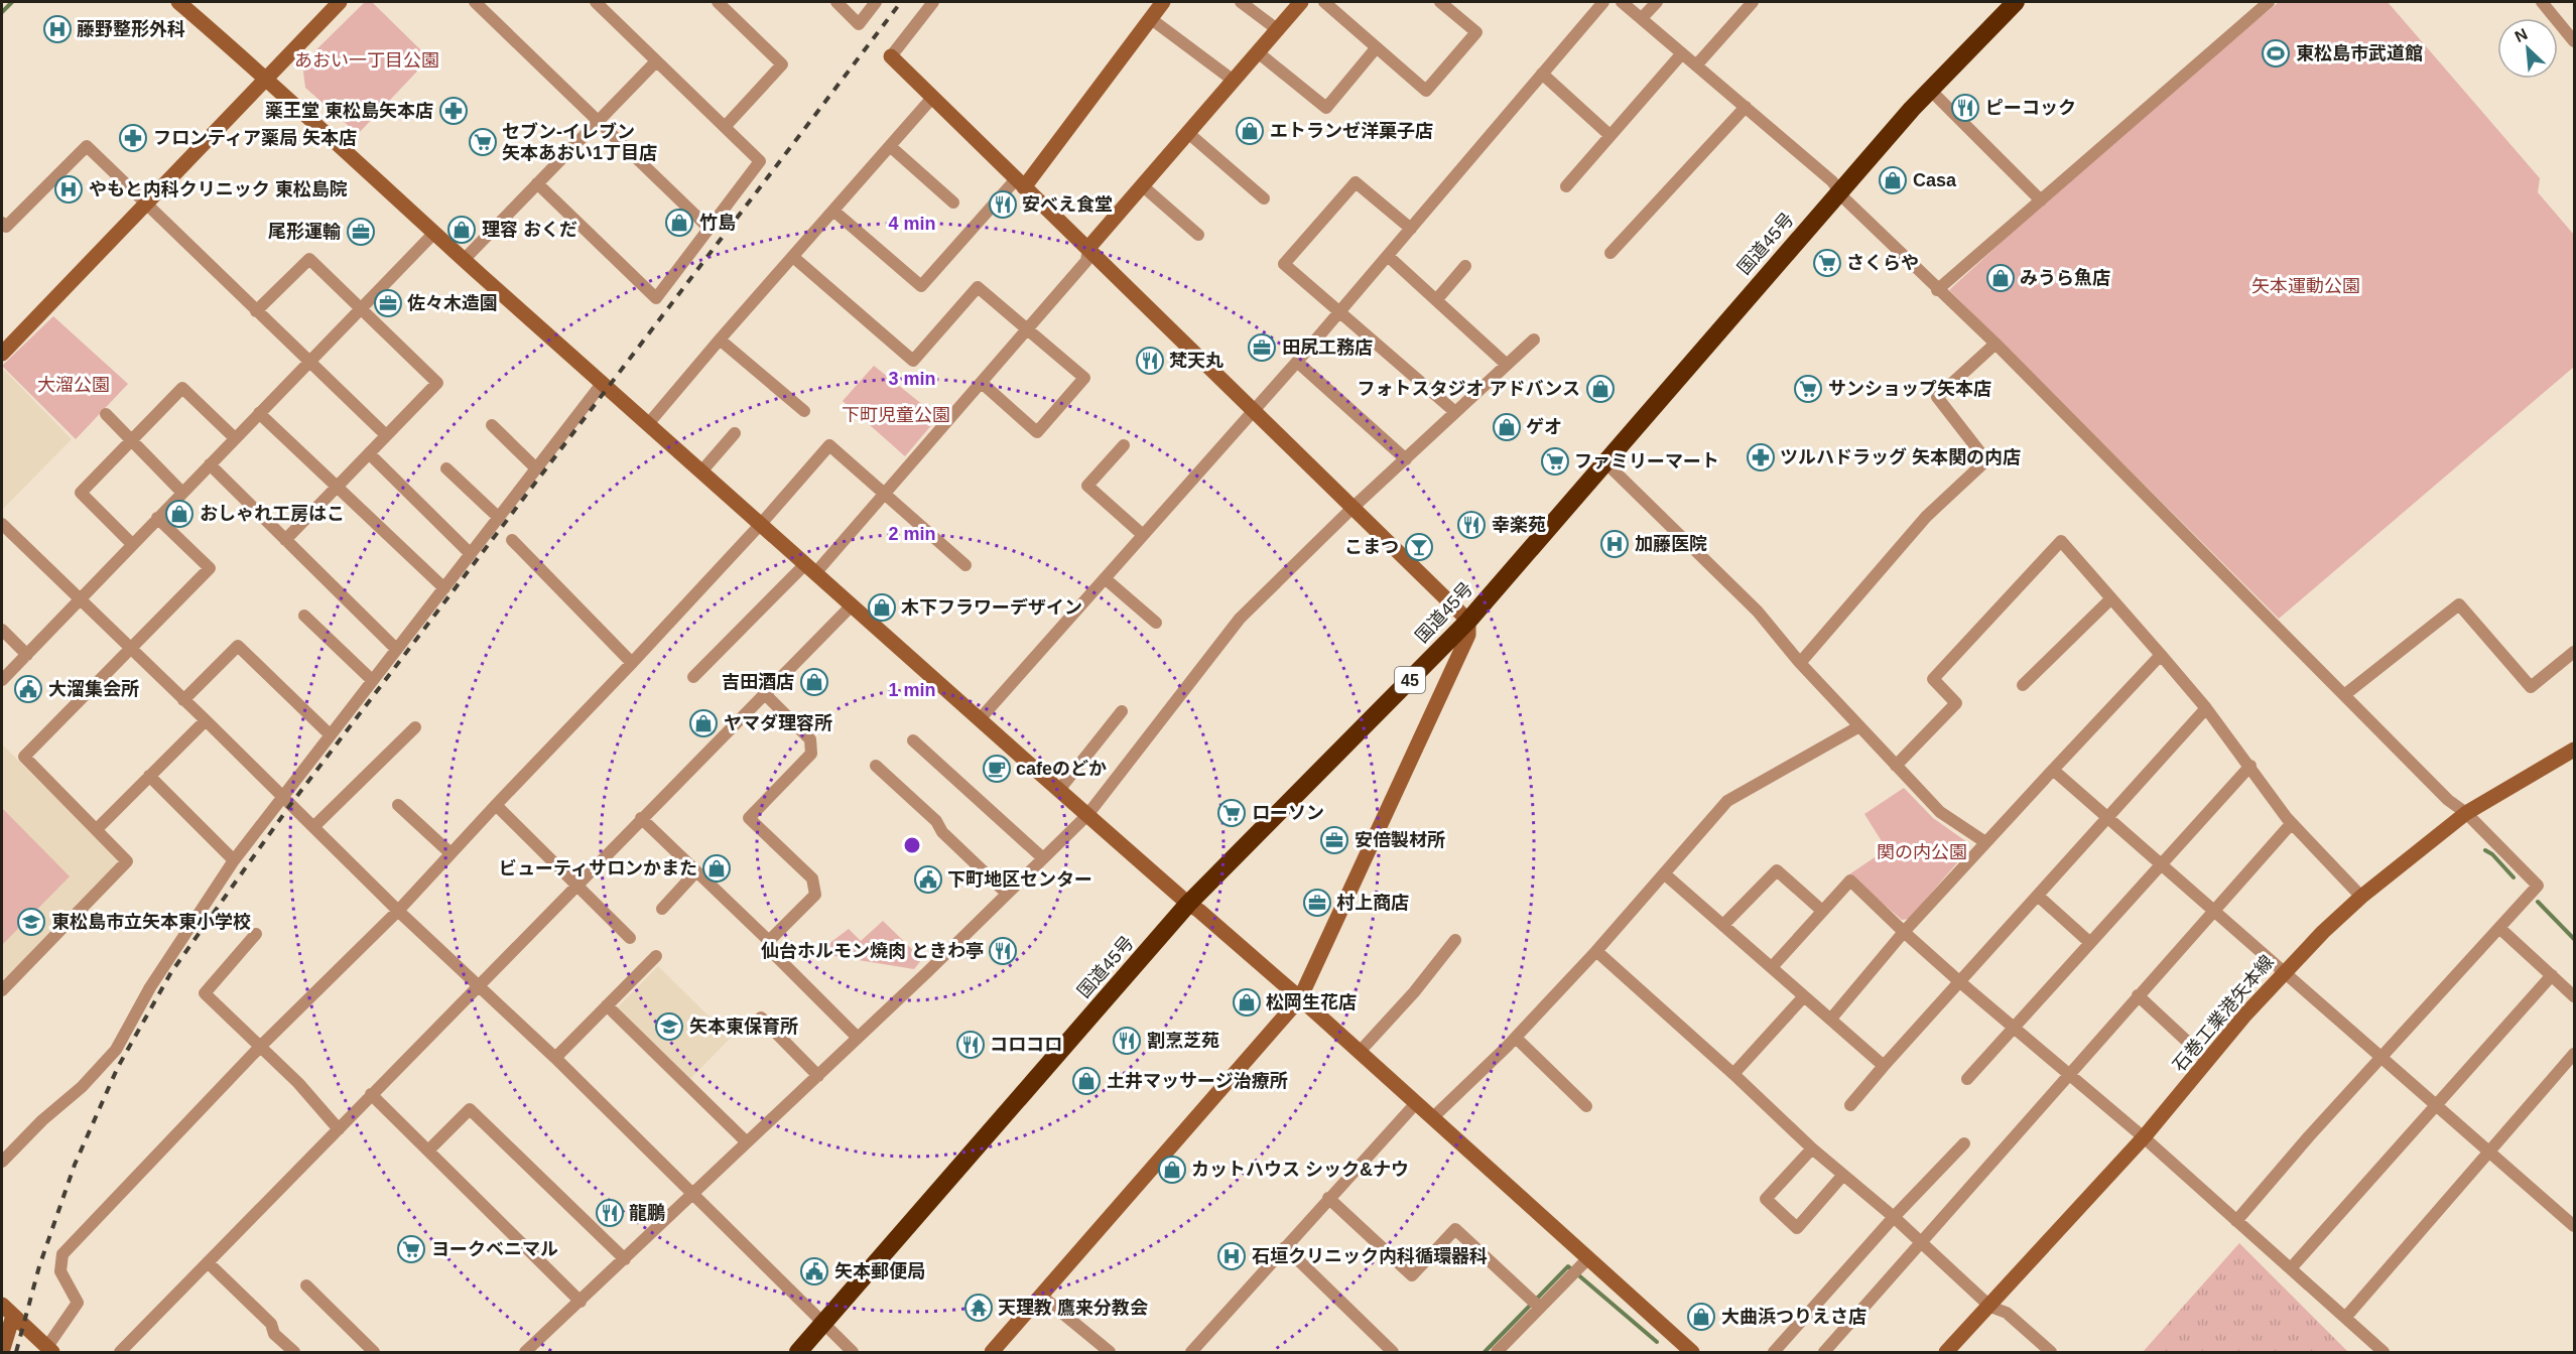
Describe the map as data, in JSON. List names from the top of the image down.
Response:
{
  "streets": {
    "highway": ["国道45号", "45"],
    "street": ["石巻工業港矢本線"]
  },
  "parks": [
    "あおい一丁目公園",
    "矢本運動公園",
    "大溜公園",
    "下町児童公園",
    "関の内公園"
  ],
  "places": {
    "hospital": [
      "藤野整形外科",
      "やもと内科クリニック 東松島院",
      "加藤医院",
      "石垣クリニック内科循環器科"
    ],
    "sports": ["東松島市武道館"],
    "restaurant": [
      "ピーコック",
      "安べえ食堂",
      "梵天丸",
      "幸楽苑",
      "仙台ホルモン焼肉 ときわ亭",
      "割烹芝苑",
      "コロコロ",
      "龍鵬"
    ],
    "pharmacy": ["薬王堂 東松島矢本店", "フロンティア薬局 矢本店", "ツルハドラッグ 矢本関の内店"],
    "shop": [
      "エトランゼ洋菓子店",
      "Casa",
      "竹島",
      "理容 おくだ",
      "みうら魚店",
      "フォトスタジオ アドバンス",
      "ゲオ",
      "おしゃれ工房はこ",
      "木下フラワーデザイン",
      "吉田酒店",
      "ヤマダ理容所",
      "ビューティサロンかまた",
      "松岡生花店",
      "土井マッサージ治療所",
      "カットハウス シック&ナウ",
      "大曲浜つりえさ店"
    ],
    "supermarket": [
      "セブン-イレブン 矢本あおい1丁目店",
      "さくらや",
      "サンショップ矢本店",
      "ファミリーマート",
      "ローソン",
      "ヨークベニマル"
    ],
    "office": [
      "尾形運輸",
      "佐々木造園",
      "田尻工務店",
      "安倍製材所",
      "村上商店"
    ],
    "bar": ["こまつ"],
    "public building": ["大溜集会所", "下町地区センター", "矢本郵便局"],
    "cafe": ["cafeのどか"],
    "school or university": ["東松島市立矢本東小学校", "矢本東保育所"],
    "temple": ["天理教 鷹来分教会"]
  },
  "north": "top left",
  "rings": [
    "4 min",
    "3 min",
    "2 min",
    "1 min"
  ]
}
